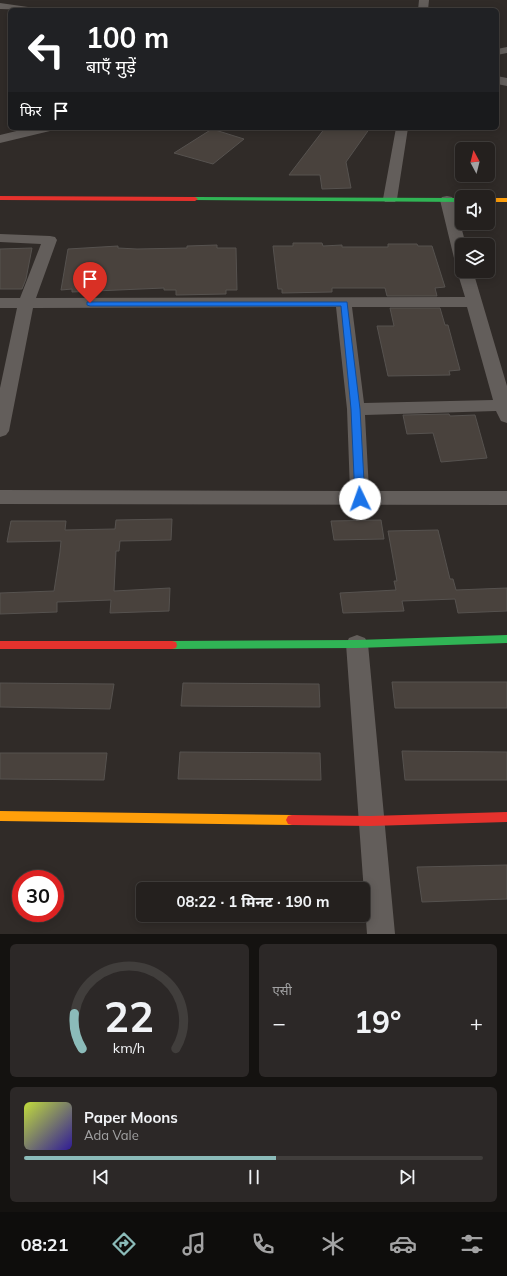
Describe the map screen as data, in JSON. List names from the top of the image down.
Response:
{
  "north": "top",
  "page": {
    "turn": ["100 m", "बाएँ मुड़ें"],
    "then": "फिर",
    "limit": "30",
    "trip": "08:22 · 1 मिनट · 190 m",
    "tile": "एसी",
    "heat": ["−", "19°", "+"],
    "song": ["Paper Moons", "Ada Vale"],
    "tabs": "08:21",
    "gauge": ["22", "km/h"]
  }
}
